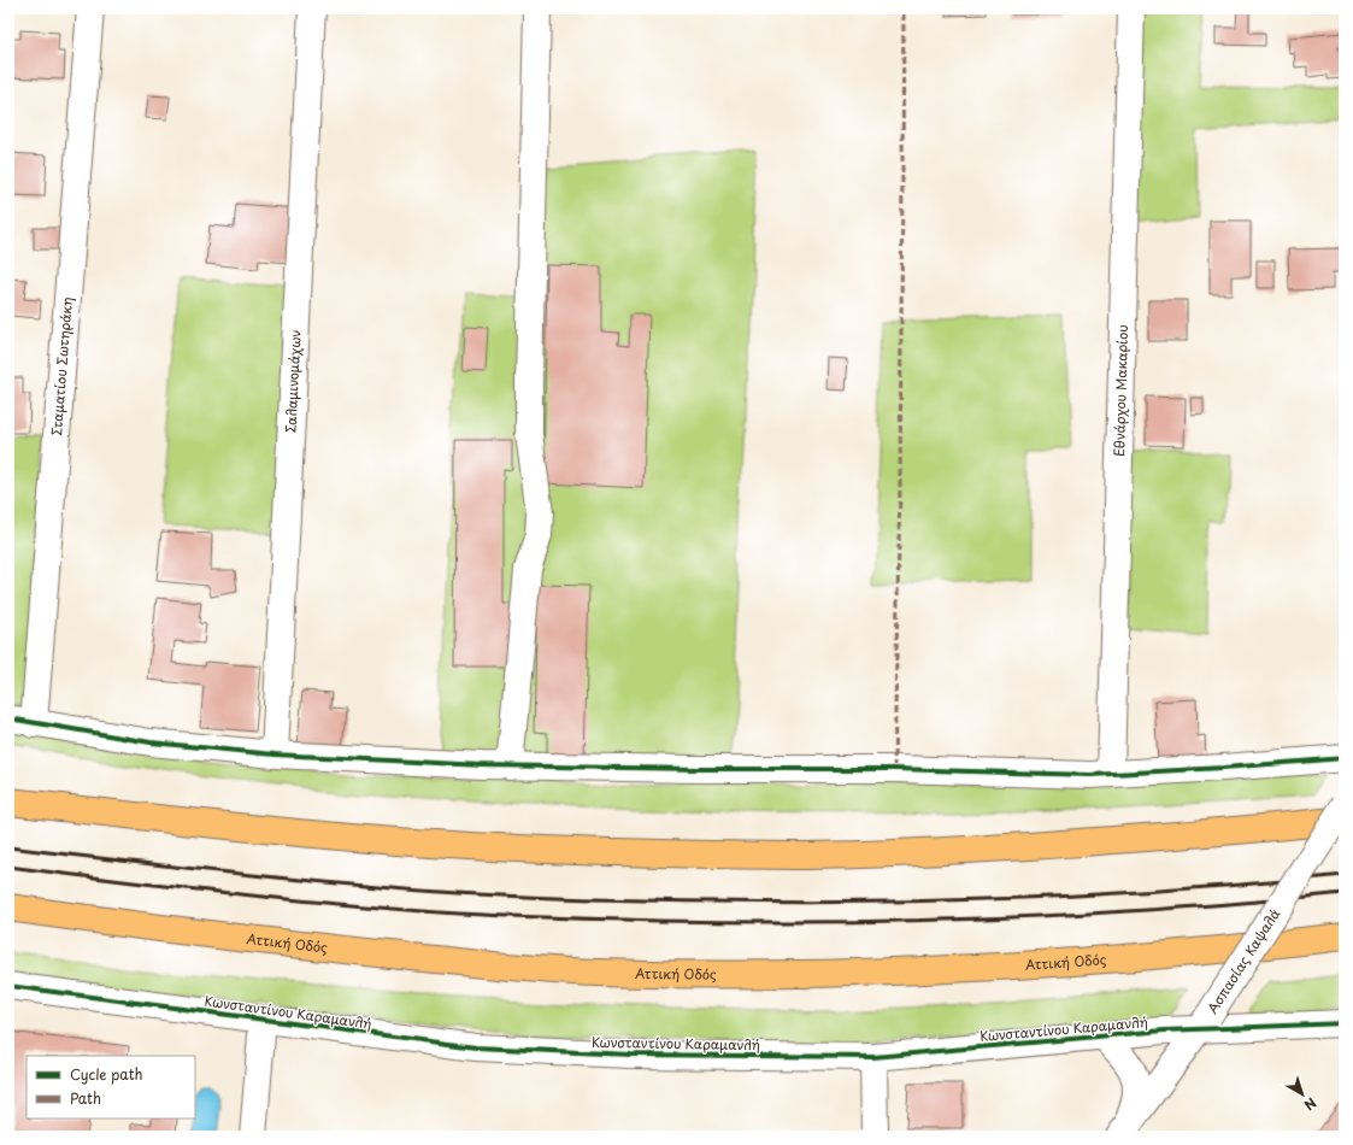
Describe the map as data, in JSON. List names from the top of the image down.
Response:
{
  "streets": {
    "highway": ["Αττική Οδός"],
    "street": [
      "Σταματίου Σωτηράκη",
      "Σαλαμινομάχων",
      "Εθνάρχου Μακαρίου",
      "Ασπασίας Καψαλά",
      "Κωνσταντίνου Καραμανλή"
    ]
  },
  "crossings": [
    ["Ασπασίας Καψαλά", "Κωνσταντίνου Καραμανλή"]
  ],
  "legend": ["Cycle path", "Path"],
  "north": "bottom right"
}
